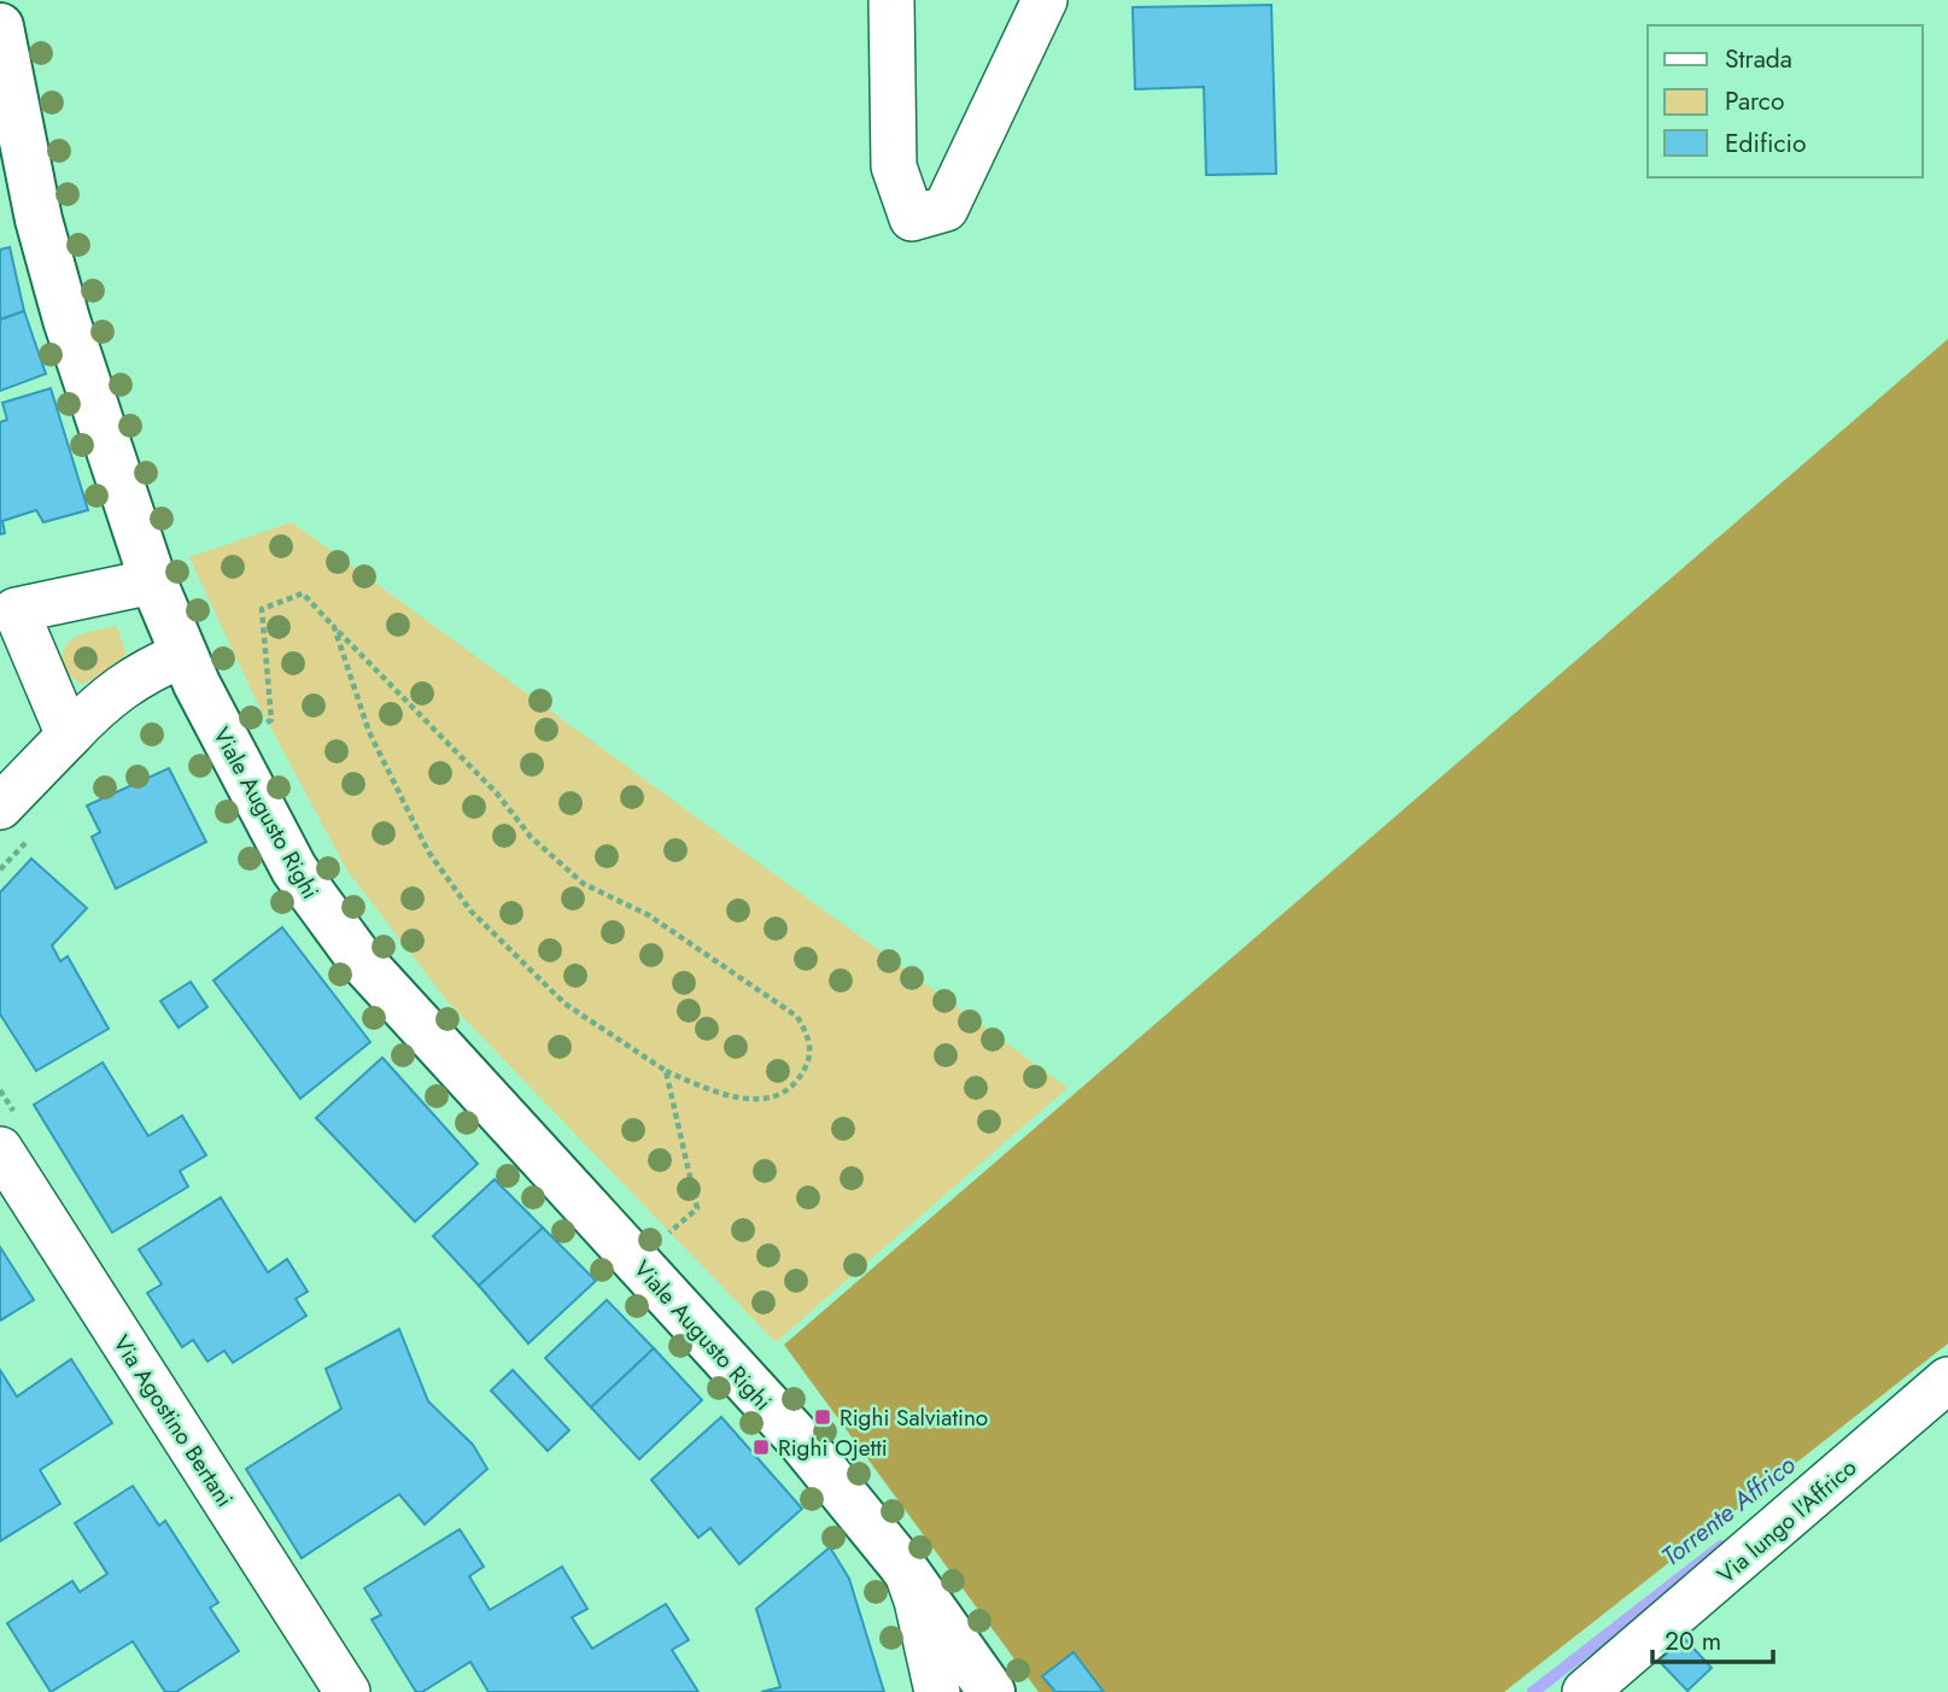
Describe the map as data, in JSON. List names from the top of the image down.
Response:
{
  "streets": {
    "main road": ["Viale Augusto Righi"],
    "street": ["Via Agostino Bertani", "Via lungo l'Affrico"]
  },
  "water": ["Torrente Affrico"],
  "places": {
    "transit": ["Righi Salviatino", "Righi Ojetti"]
  },
  "legend": ["Strada", "Parco", "Edificio"],
  "scale_bar": "20 m"
}
